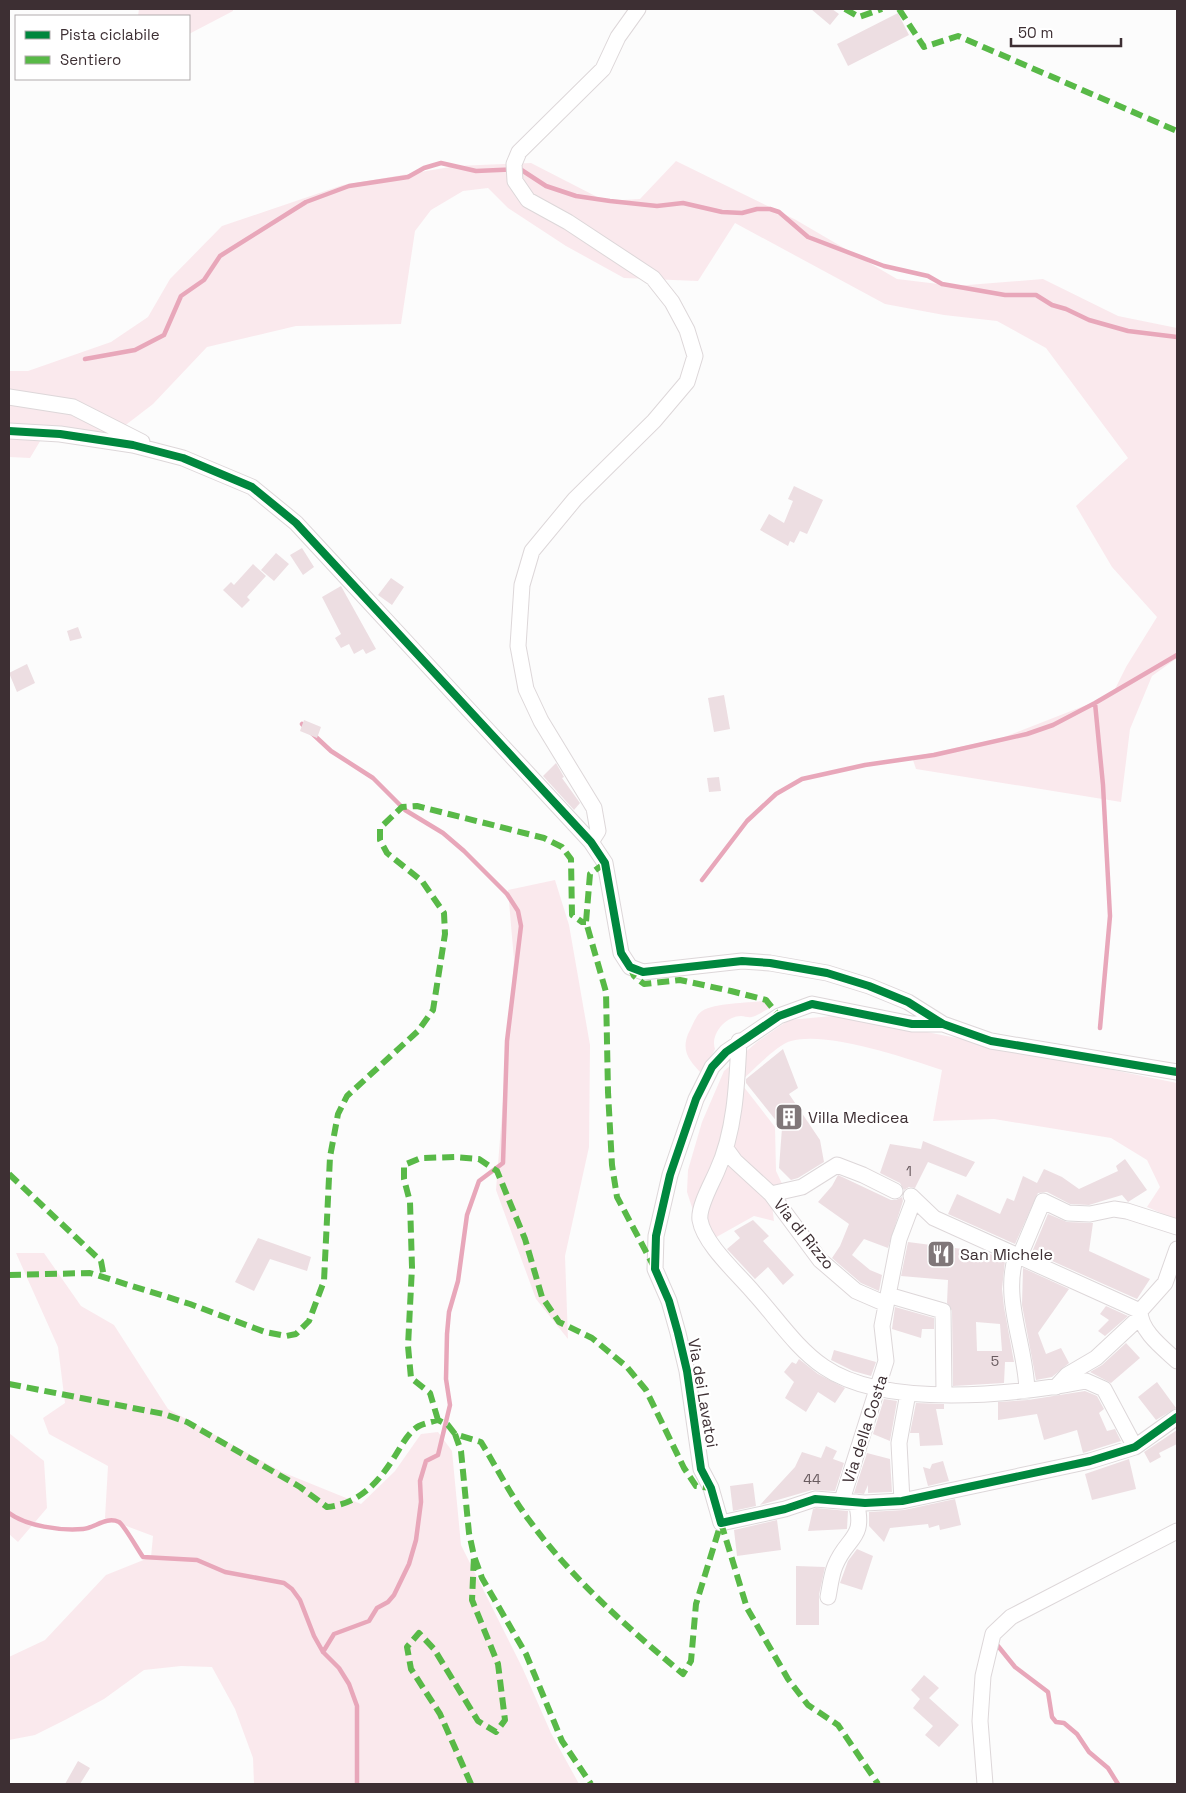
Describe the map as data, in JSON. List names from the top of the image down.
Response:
{
  "streets": {
    "street": ["Via di Rizzo", "Via dei Lavatoi", "Via della Costa"]
  },
  "crossings": [
    ["Via di Rizzo", "Via della Costa"],
    ["Via dei Lavatoi", "Via della Costa"]
  ],
  "places": {
    "building": ["Villa Medicea"],
    "restaurant": ["San Michele"]
  },
  "house_numbers": ["1", "5", "44"],
  "legend": ["Pista ciclabile", "Sentiero"],
  "scale_bar": "50 m"
}
